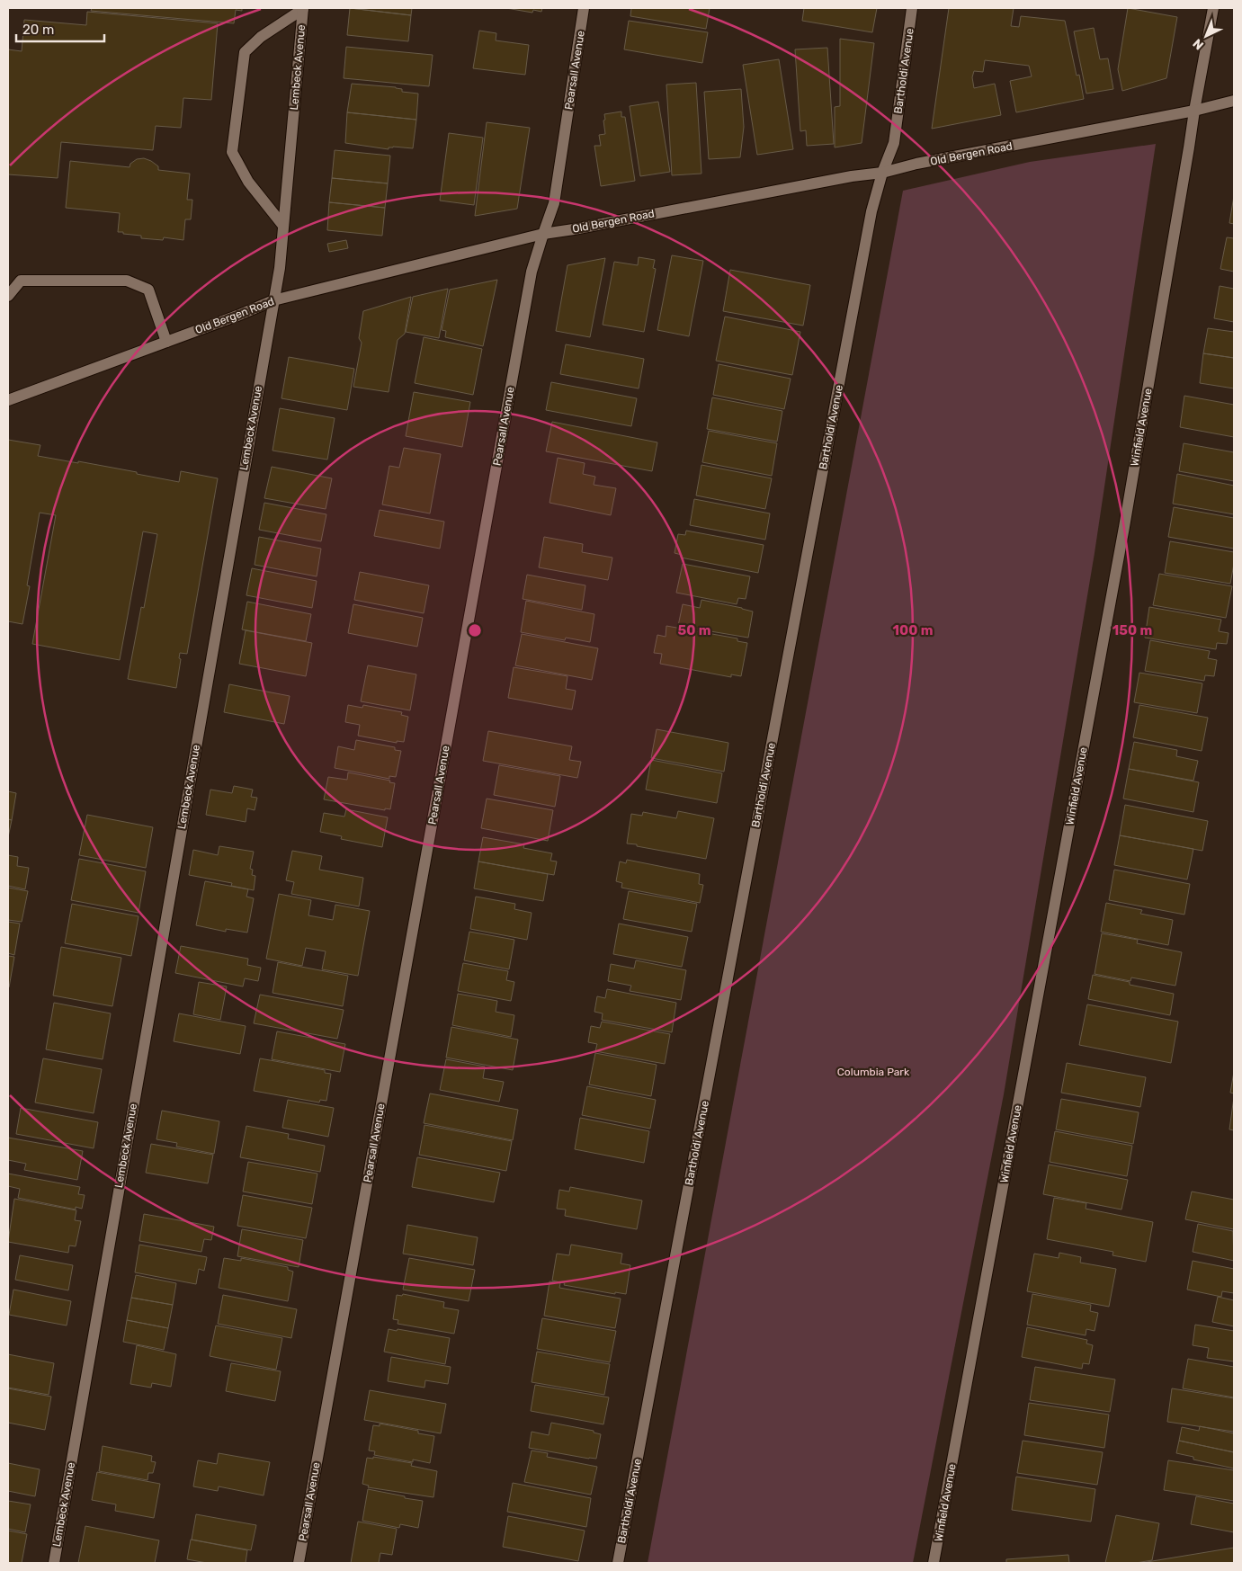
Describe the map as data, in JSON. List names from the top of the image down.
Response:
{
  "streets": {
    "street": [
      "Lembeck Avenue",
      "Pearsall Avenue",
      "Bartholdi Avenue",
      "Old Bergen Road",
      "Winfield Avenue"
    ]
  },
  "crossings": [
    ["Lembeck Avenue", "Old Bergen Road"],
    ["Pearsall Avenue", "Old Bergen Road"],
    ["Bartholdi Avenue", "Old Bergen Road"],
    ["Old Bergen Road", "Winfield Avenue"]
  ],
  "parks": ["Columbia Park"],
  "scale_bar": "20 m",
  "north": "bottom left",
  "rings": ["50 m", "100 m", "150 m"]
}
